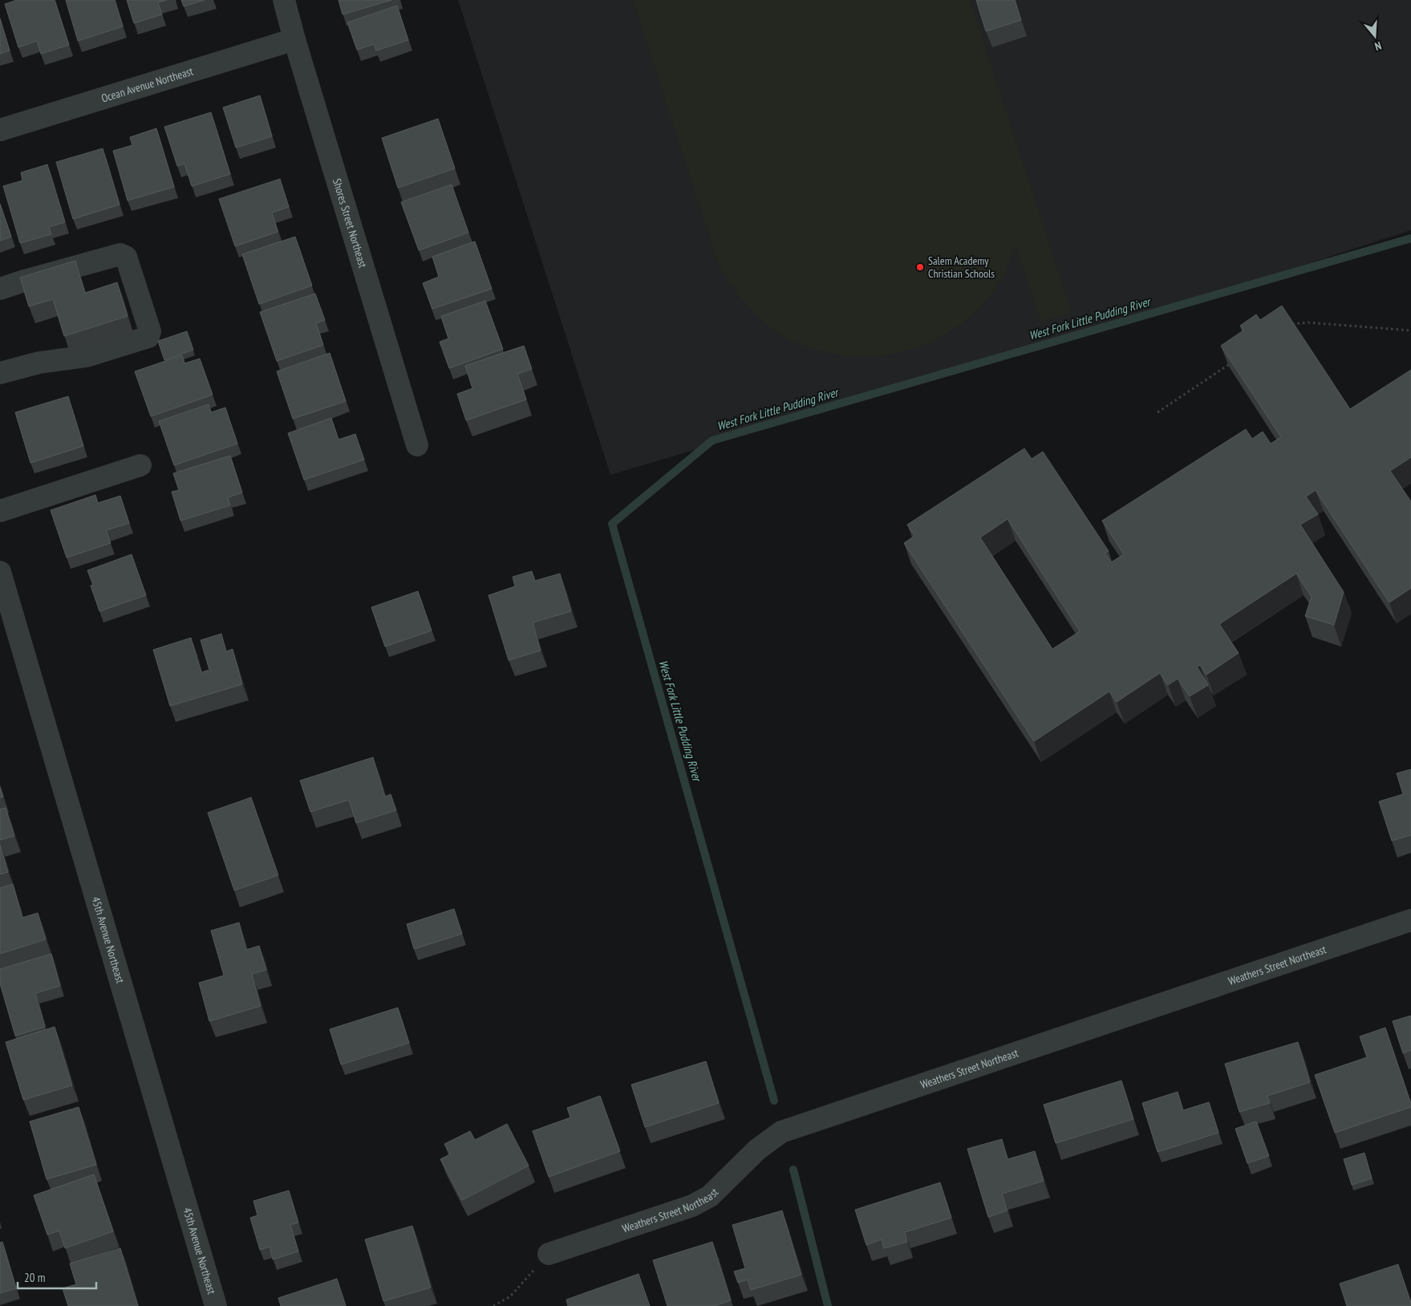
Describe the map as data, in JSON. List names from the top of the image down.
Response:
{
  "streets": {
    "street": [
      "Ocean Avenue Northeast",
      "Shores Street Northeast",
      "45th Avenue Northeast",
      "Weathers Street Northeast"
    ]
  },
  "crossings": [
    ["Ocean Avenue Northeast", "Shores Street Northeast"]
  ],
  "water": ["West Fork Little Pudding River"],
  "places": ["Salem Academy Christian Schools"],
  "scale_bar": "20 m",
  "north": "bottom"
}
